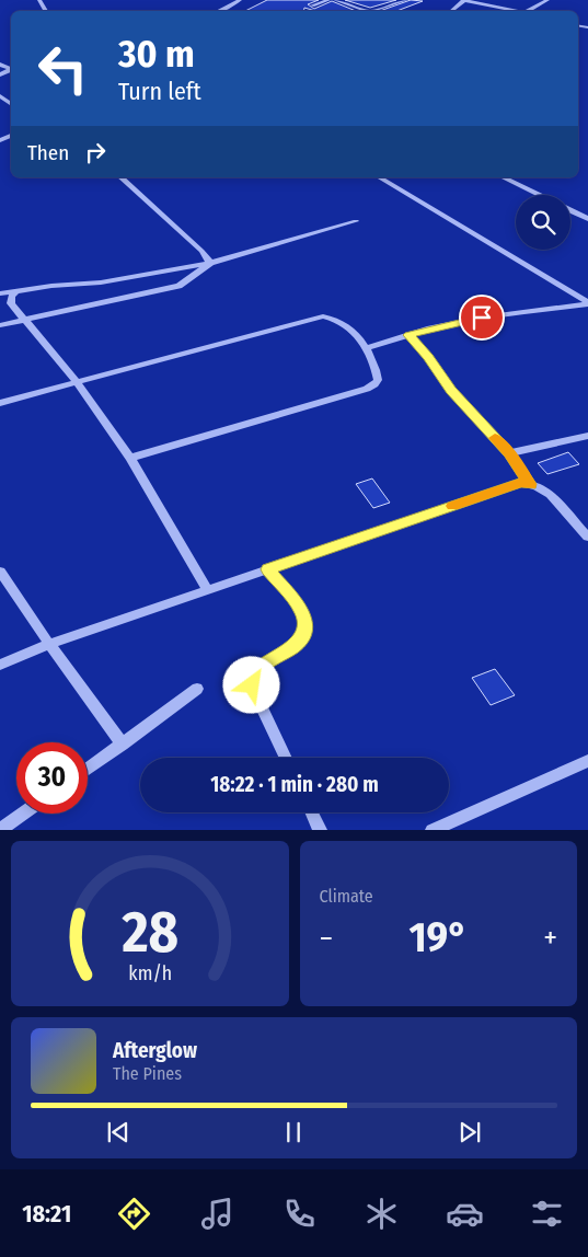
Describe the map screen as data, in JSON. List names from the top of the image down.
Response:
{
  "page": {
    "turn": ["30 m", "Turn left"],
    "then": "Then",
    "limit": "30",
    "trip": "18:22 · 1 min · 280 m",
    "tile": "Climate",
    "heat": ["−", "19°", "+"],
    "song": ["Afterglow", "The Pines"],
    "tabs": "18:21",
    "gauge": ["28", "km/h"]
  }
}
